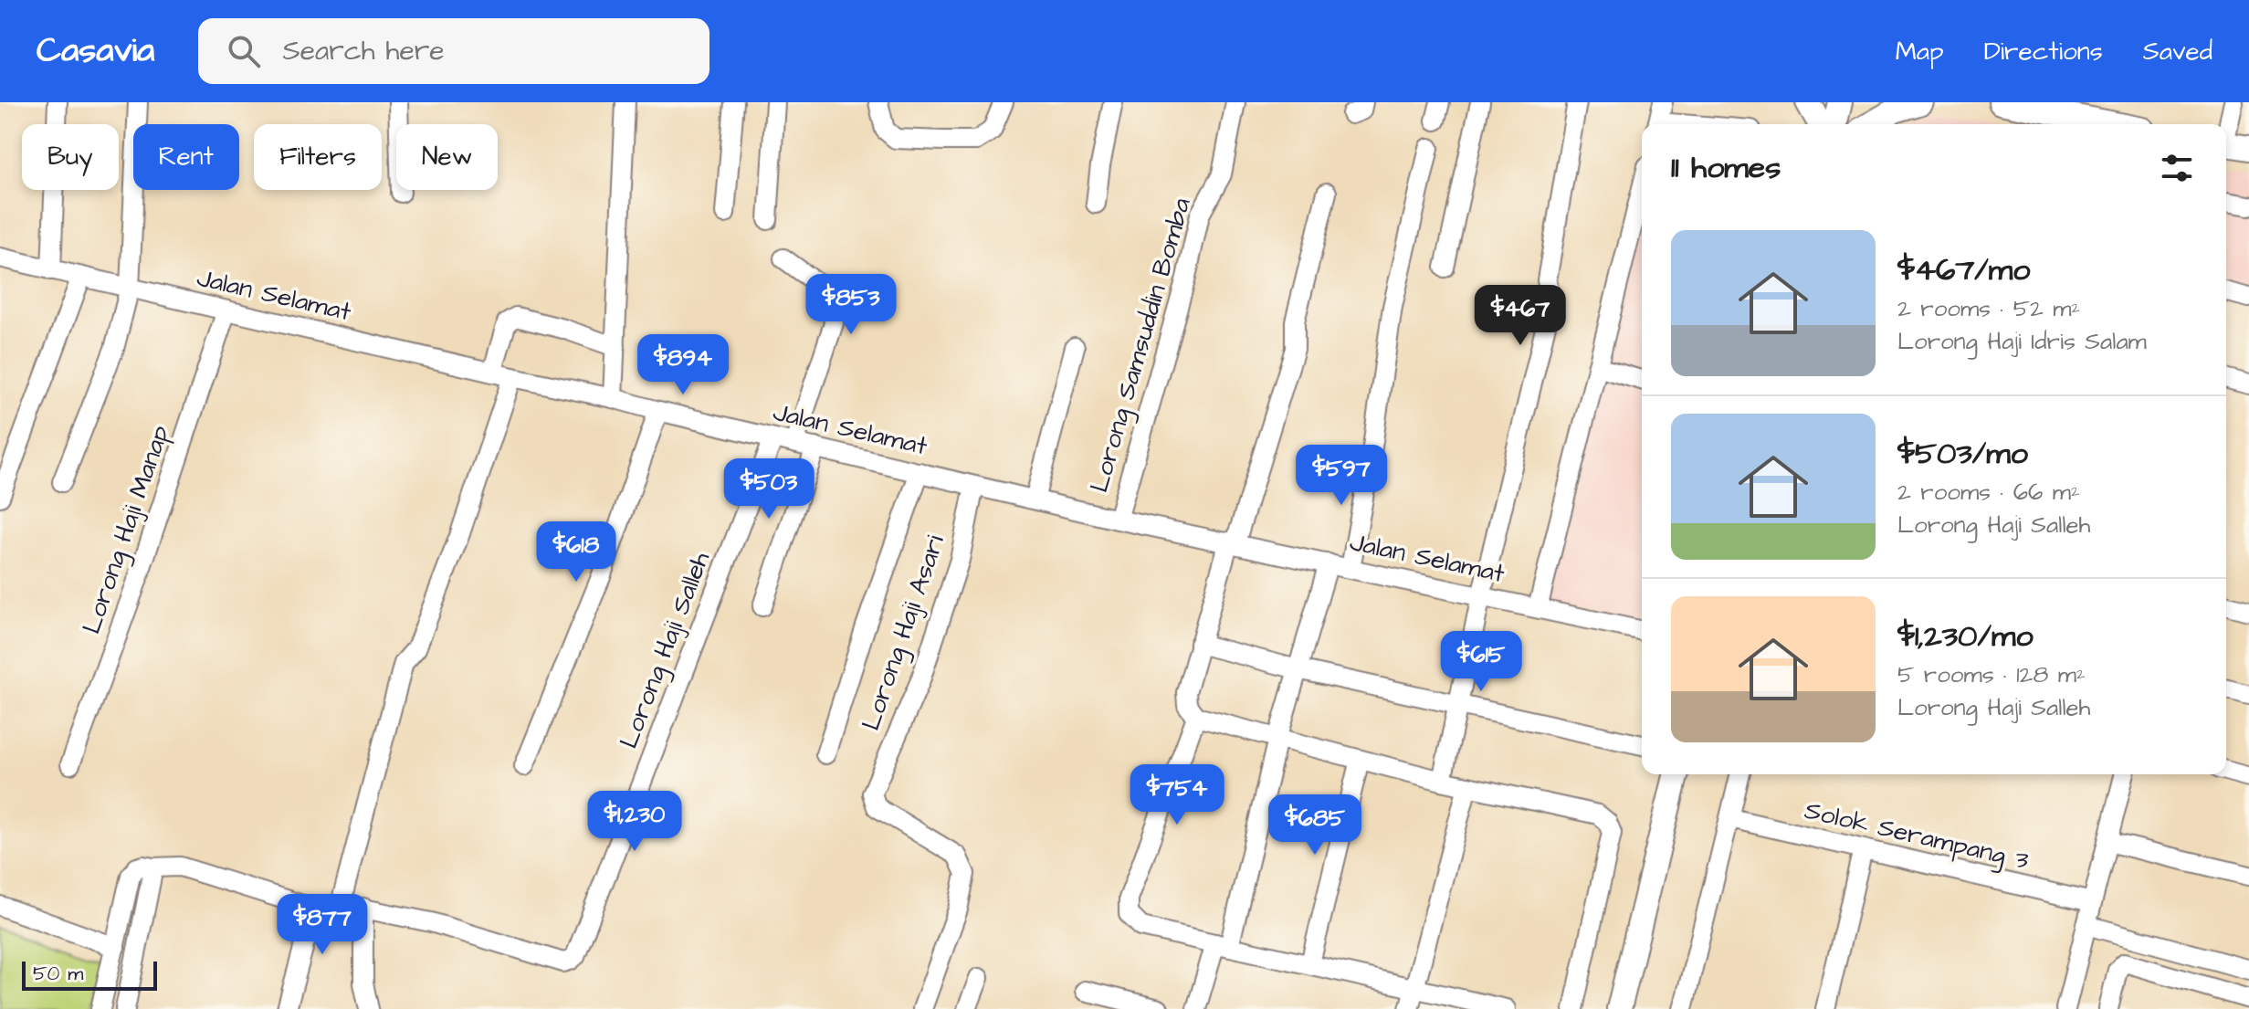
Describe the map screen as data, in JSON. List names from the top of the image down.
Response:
{
  "streets": {
    "street": [
      "Jalan Selamat",
      "Lorong Samsuddin Bomba",
      "Lorong Haji Manap",
      "Lorong Haji Asari",
      "Lorong Haji Salleh",
      "Solok Serampang 3"
    ]
  },
  "crossings": [
    ["Jalan Selamat", "Lorong Samsuddin Bomba"],
    ["Jalan Selamat", "Lorong Haji Manap"],
    ["Jalan Selamat", "Lorong Haji Asari"],
    ["Jalan Selamat", "Lorong Haji Salleh"]
  ],
  "scale_bar": "50 m",
  "page": {
    "header": "Casavia",
    "search": "Search here",
    "nav": ["Map", "Directions", "Saved"],
    "chip": [
      "Buy",
      "Rent",
      "Filters",
      "New"
    ],
    "heading": "11 homes",
    "list": [
      {
        "name": "$467/mo",
        "note": "2 rooms · 52 m² · Lorong Haji Idris Salam"
      },
      {
        "name": "$503/mo",
        "note": "2 rooms · 66 m² · Lorong Haji Salleh"
      },
      {
        "name": "$1,230/mo",
        "note": "5 rooms · 128 m² · Lorong Haji Salleh"
      }
    ],
    "price": [
      "$853",
      "$467",
      "$894",
      "$597",
      "$503",
      "$618",
      "$615",
      "$754",
      "$1,230",
      "$685",
      "$877"
    ],
    "scale": "50 m"
  }
}
